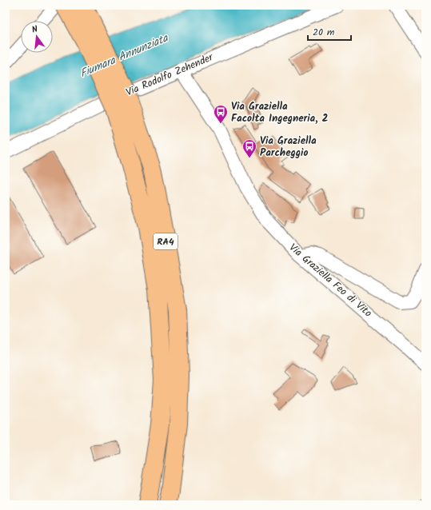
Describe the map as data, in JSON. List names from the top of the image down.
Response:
{
  "streets": {
    "highway": ["RA4"],
    "street": ["Via Rodolfo Zehender", "Via Graziella Feo di Vito"]
  },
  "crossings": [
    ["Via Rodolfo Zehender", "Via Graziella Feo di Vito"]
  ],
  "water": ["Fiumara Annunziata"],
  "places": {
    "bus stop": ["Via Graziella Facolta Ingegneria, 2", "Via Graziella Parcheggio"]
  },
  "scale_bar": "20 m",
  "north": "top"
}
